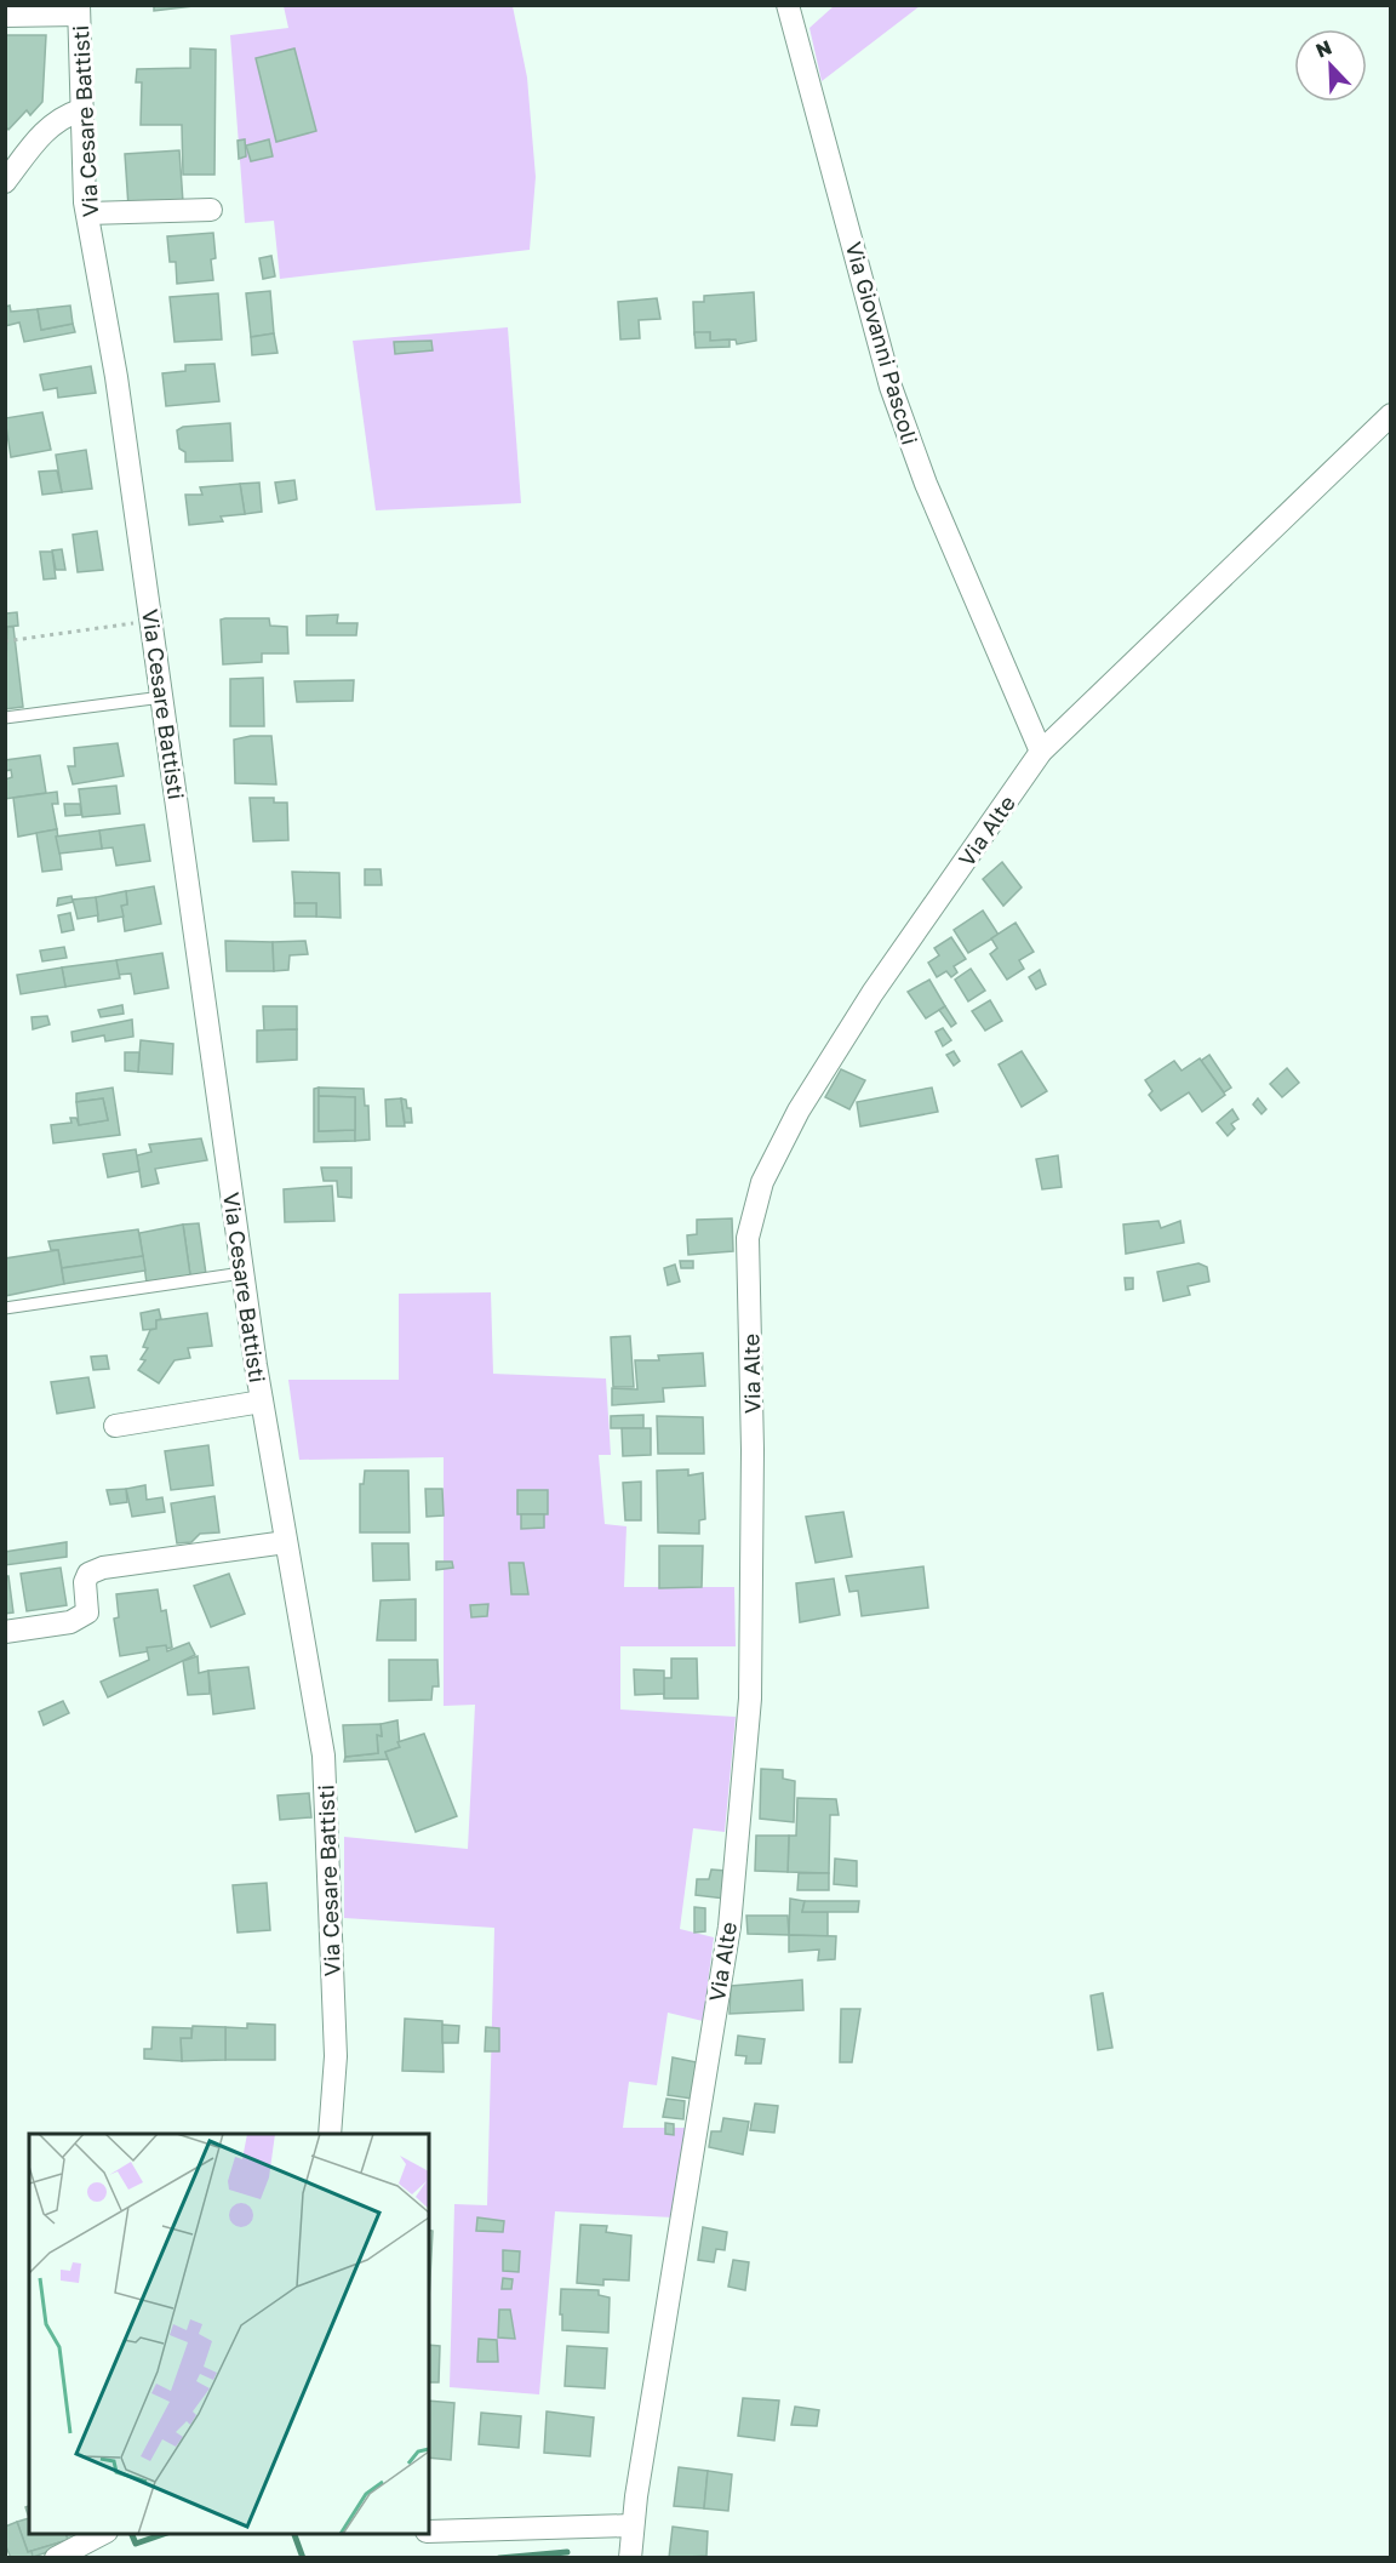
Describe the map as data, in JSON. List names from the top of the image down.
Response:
{
  "streets": {
    "street": ["Via Cesare Battisti", "Via Giovanni Pascoli", "Via Alte"]
  },
  "crossings": [
    ["Via Giovanni Pascoli", "Via Alte"]
  ],
  "north": "top left"
}
